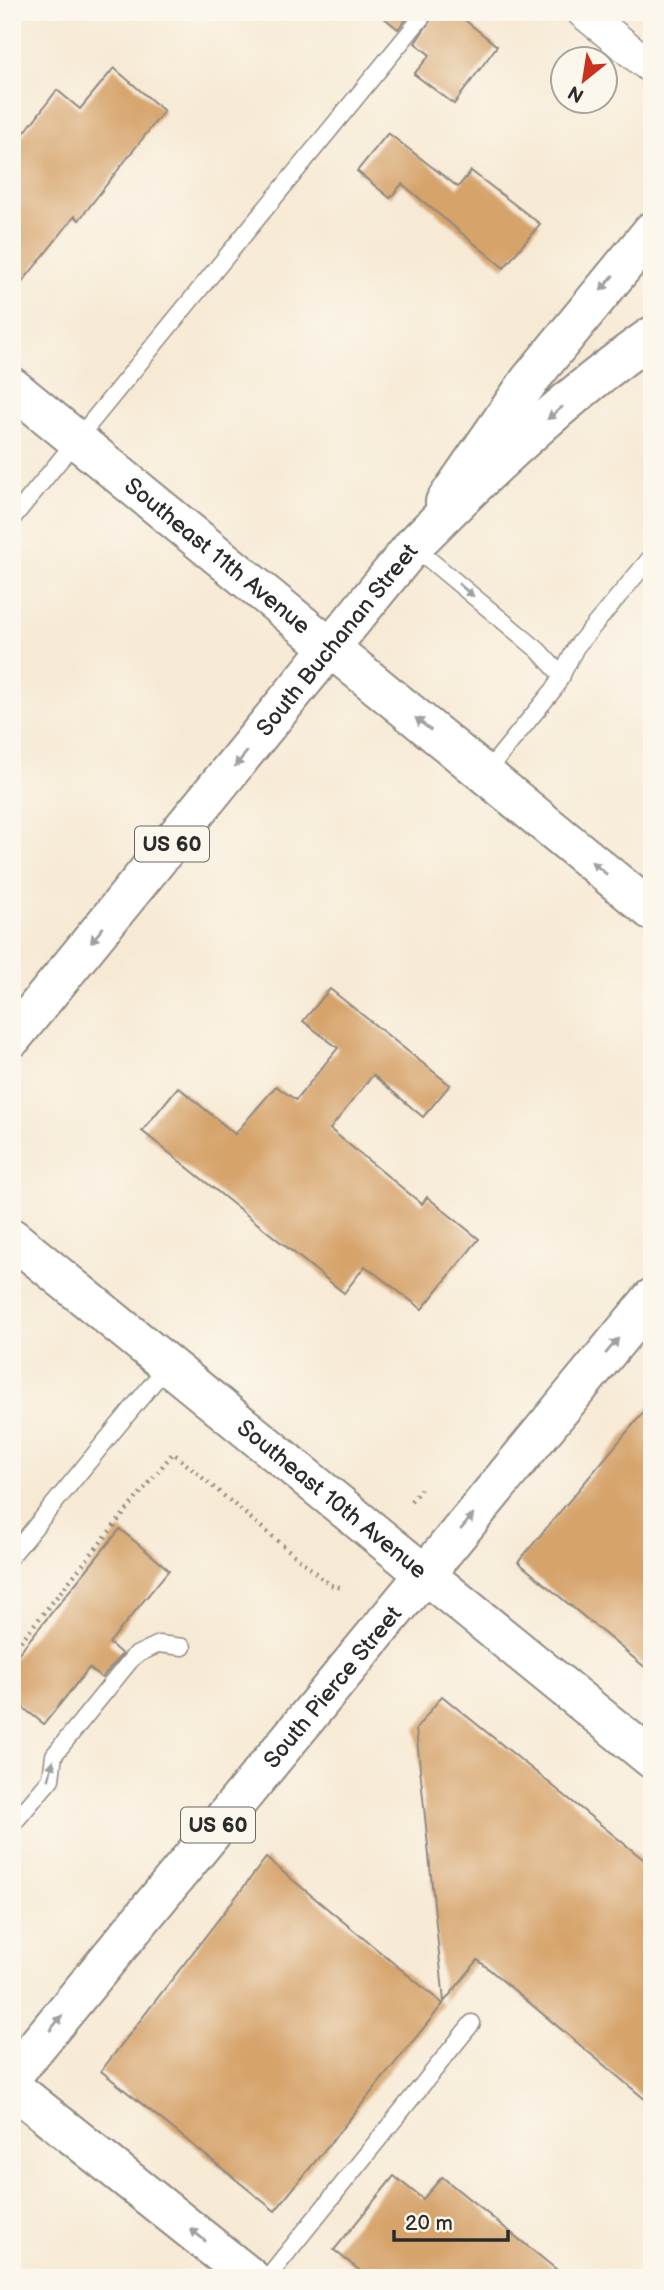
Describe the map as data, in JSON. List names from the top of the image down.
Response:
{
  "streets": {
    "main road": [
      "Southeast 11th Avenue",
      "South Buchanan Street",
      "US 60",
      "Southeast 10th Avenue",
      "South Pierce Street"
    ]
  },
  "crossings": [
    ["Southeast 11th Avenue", "South Buchanan Street"],
    ["South Buchanan Street", "US 60"],
    ["Southeast 10th Avenue", "South Pierce Street"]
  ],
  "one_way": ["Southeast 11th Avenue", "South Pierce Street"],
  "scale_bar": "20 m",
  "north": "bottom left"
}
